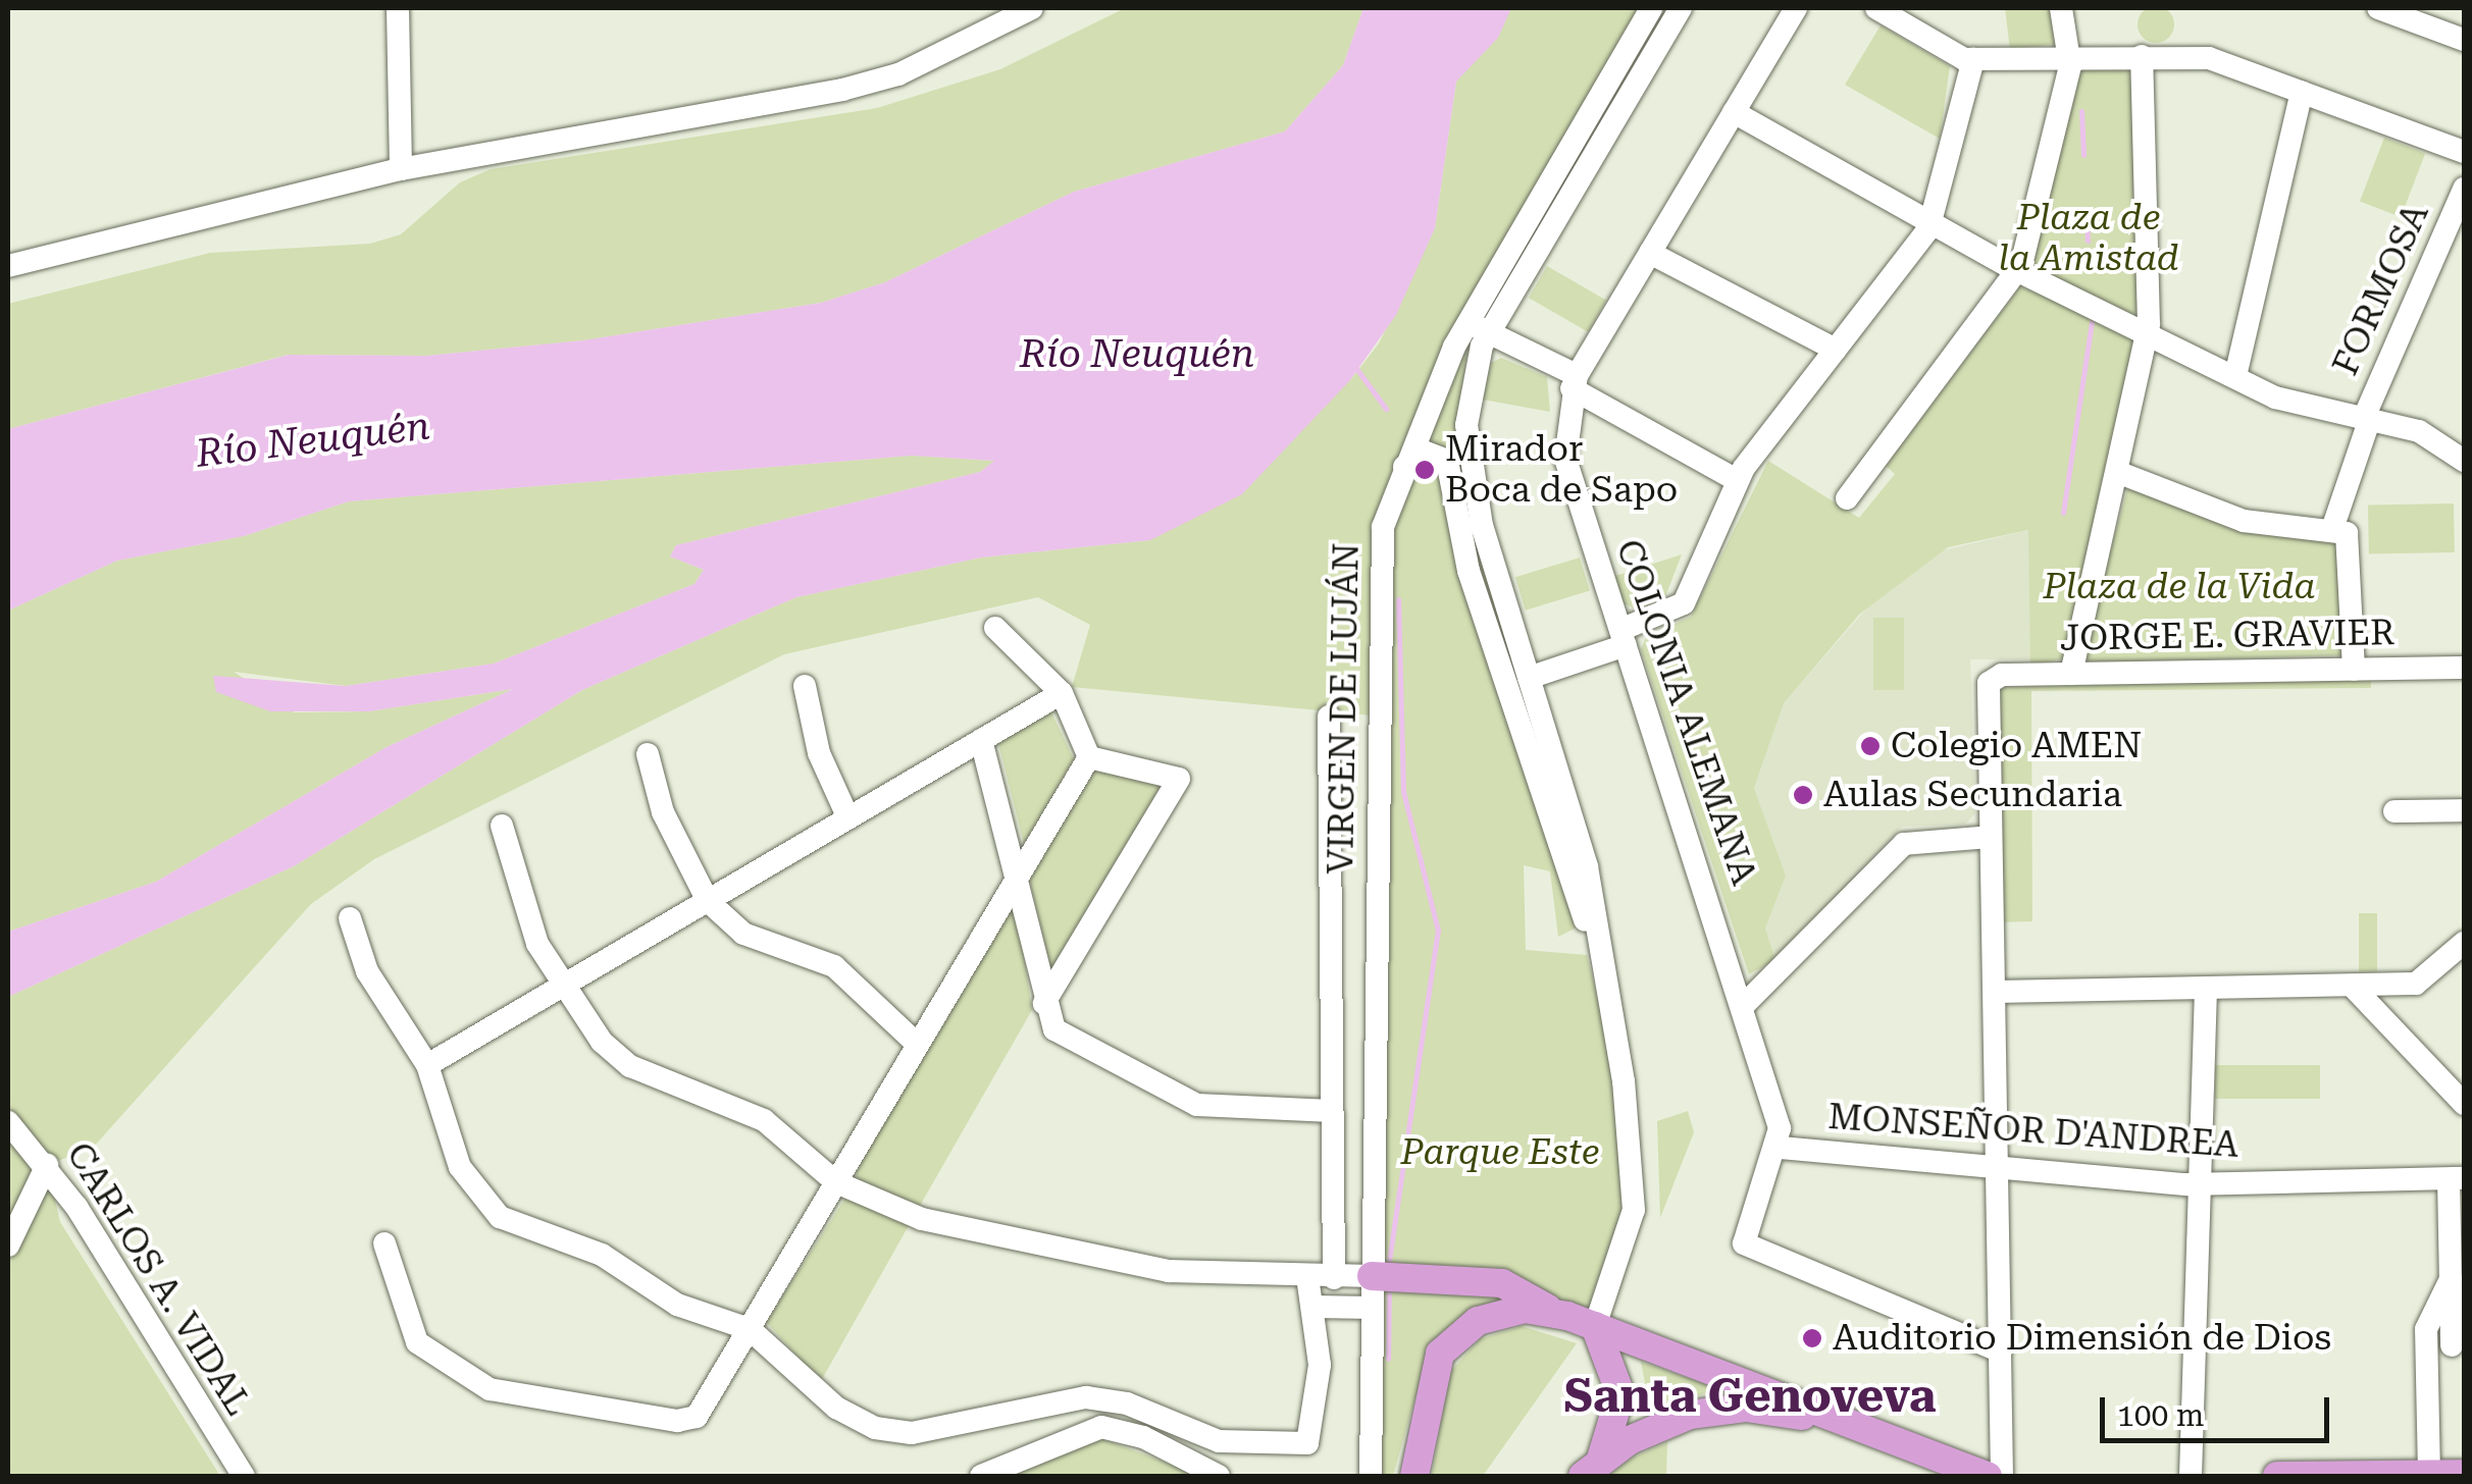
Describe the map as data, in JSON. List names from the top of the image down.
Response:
{
  "streets": {
    "street": [
      "FORMOSA",
      "JORGE E. GRAVIER",
      "VIRGEN DE LUJÁN",
      "COLONIA ALEMANA",
      "MONSEÑOR D'ANDREA",
      "CARLOS A. VIDAL"
    ]
  },
  "crossings": [
    ["COLONIA ALEMANA", "MONSEÑOR D'ANDREA"]
  ],
  "districts": ["Santa Genoveva"],
  "water": ["Río Neuquén"],
  "parks": ["Plaza de la Amistad", "Plaza de la Vida", "Parque Este"],
  "places": [
    "Mirador Boca de Sapo",
    "Colegio AMEN",
    "Aulas Secundaria",
    "Auditorio Dimensión de Dios"
  ],
  "scale_bar": "100 m"
}
